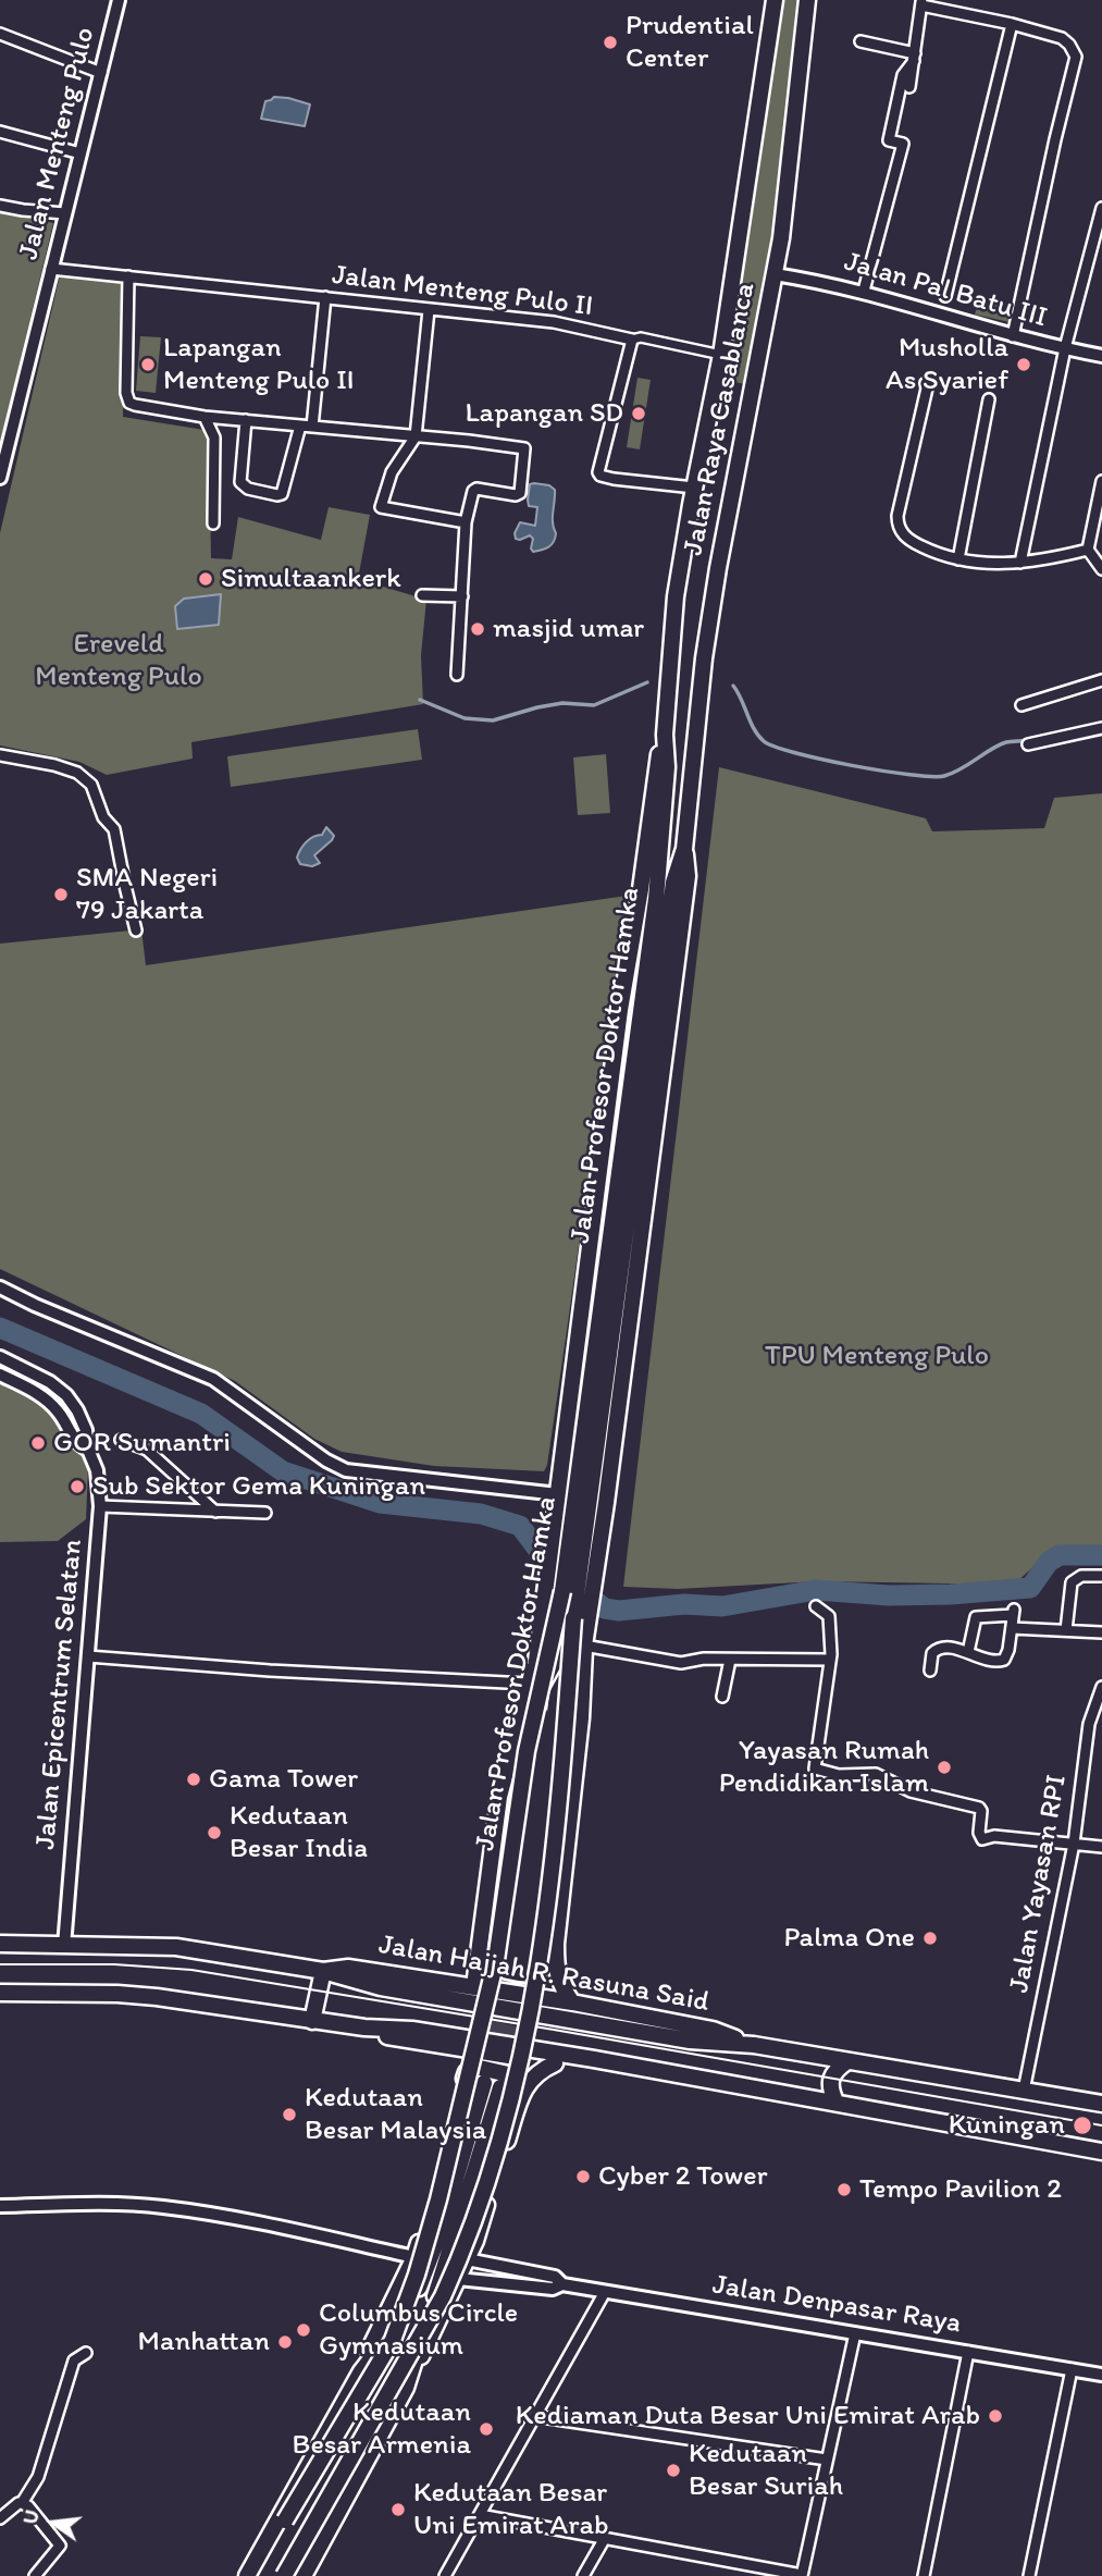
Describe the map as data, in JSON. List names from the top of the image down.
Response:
{
  "streets": {
    "main road": ["Jalan Raya Casablanca", "Jalan Profesor Doktor Hamka", "Jalan Hajjah R. Rasuna Said"],
    "street": [
      "Jalan Menteng Pulo",
      "Jalan Pal Batu III",
      "Jalan Menteng Pulo II",
      "Jalan Epicentrum Selatan",
      "Jalan Yayasan RPI",
      "Jalan Denpasar Raya"
    ]
  },
  "crossings": [
    ["Jalan Menteng Pulo", "Jalan Menteng Pulo II"],
    ["Jalan Pal Batu III", "Jalan Raya Casablanca"],
    ["Jalan Raya Casablanca", "Jalan Profesor Doktor Hamka"],
    ["Jalan Epicentrum Selatan", "Jalan Hajjah R. Rasuna Said"],
    ["Jalan Yayasan RPI", "Jalan Hajjah R. Rasuna Said"]
  ],
  "parks": ["Ereveld Menteng Pulo", "TPU Menteng Pulo"],
  "places": [
    "Prudential Center",
    "Lapangan Menteng Pulo II",
    "Musholla As Syarief",
    "Lapangan SD",
    "Simultaankerk",
    "masjid umar",
    "SMA Negeri 79 Jakarta",
    "GOR Sumantri",
    "Sub Sektor Gema Kuningan",
    "Yayasan Rumah Pendidikan Islam",
    "Gama Tower",
    "Kedutaan Besar India",
    "Palma One",
    "Kedutaan Besar Malaysia",
    "Kuningan",
    "Cyber 2 Tower",
    "Tempo Pavilion 2",
    "Columbus Circle Gymnasium",
    "Manhattan",
    "Kediaman Duta Besar Uni Emirat Arab",
    "Kedutaan Besar Armenia",
    "Kedutaan Besar Suriah",
    "Kedutaan Besar Uni Emirat Arab"
  ],
  "north": "left"
}
